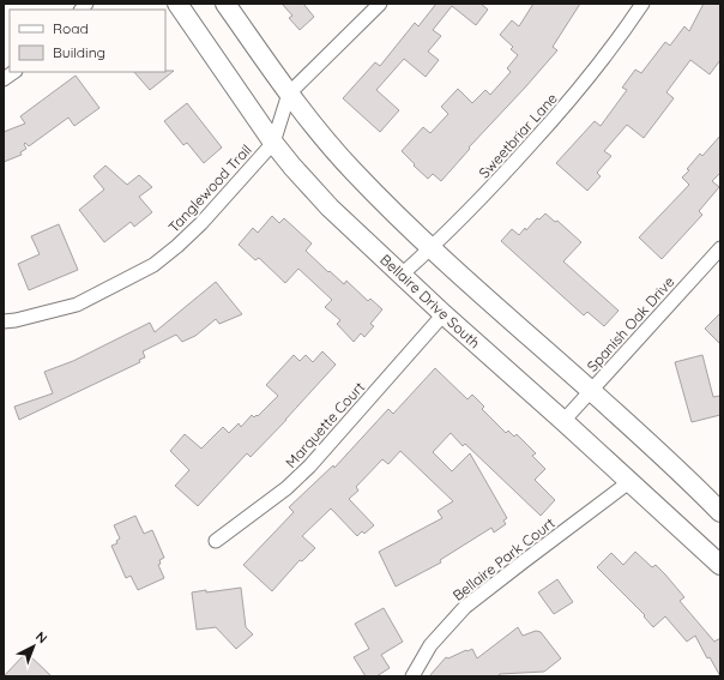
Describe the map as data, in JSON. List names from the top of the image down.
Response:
{
  "streets": {
    "main road": ["Bellaire Drive South"],
    "street": [
      "Sweetbriar Lane",
      "Tanglewood Trail",
      "Spanish Oak Drive",
      "Marquette Court",
      "Bellaire Park Court"
    ]
  },
  "crossings": [
    ["Sweetbriar Lane", "Bellaire Drive South"],
    ["Tanglewood Trail", "Bellaire Drive South"],
    ["Bellaire Drive South", "Spanish Oak Drive"],
    ["Bellaire Drive South", "Marquette Court"],
    ["Bellaire Drive South", "Bellaire Park Court"]
  ],
  "legend": ["Road", "Building"],
  "north": "top right"
}
